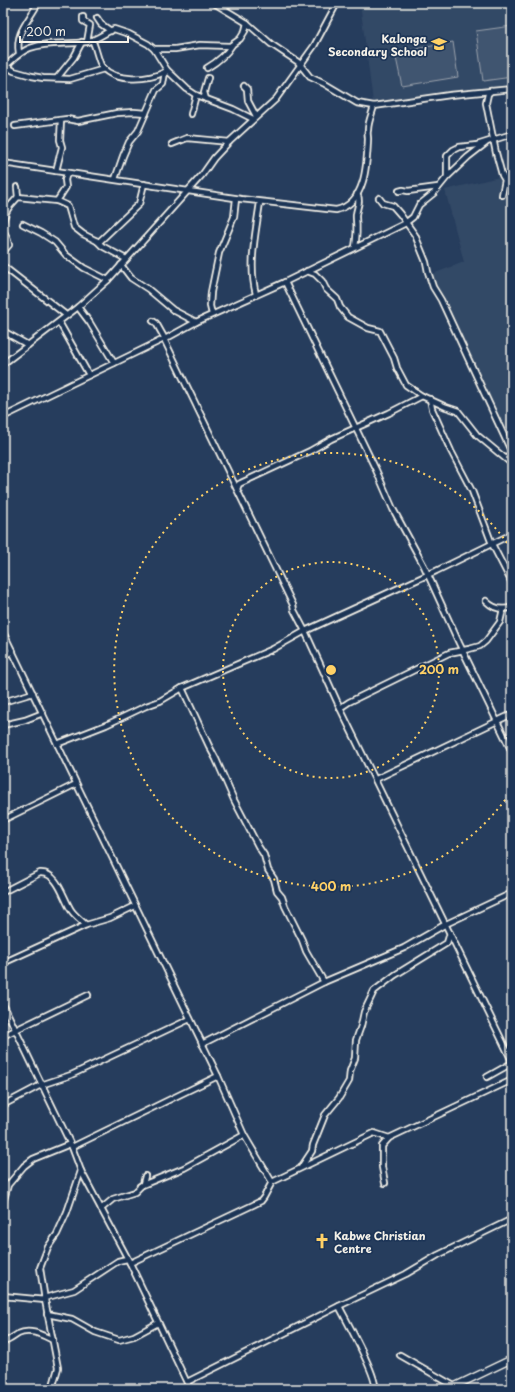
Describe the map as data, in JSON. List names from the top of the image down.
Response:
{
  "places": {
    "school or university": ["Kalonga Secondary School"],
    "church": ["Kabwe Christian Centre"]
  },
  "scale_bar": "200 m",
  "rings": ["200 m", "400 m"]
}
